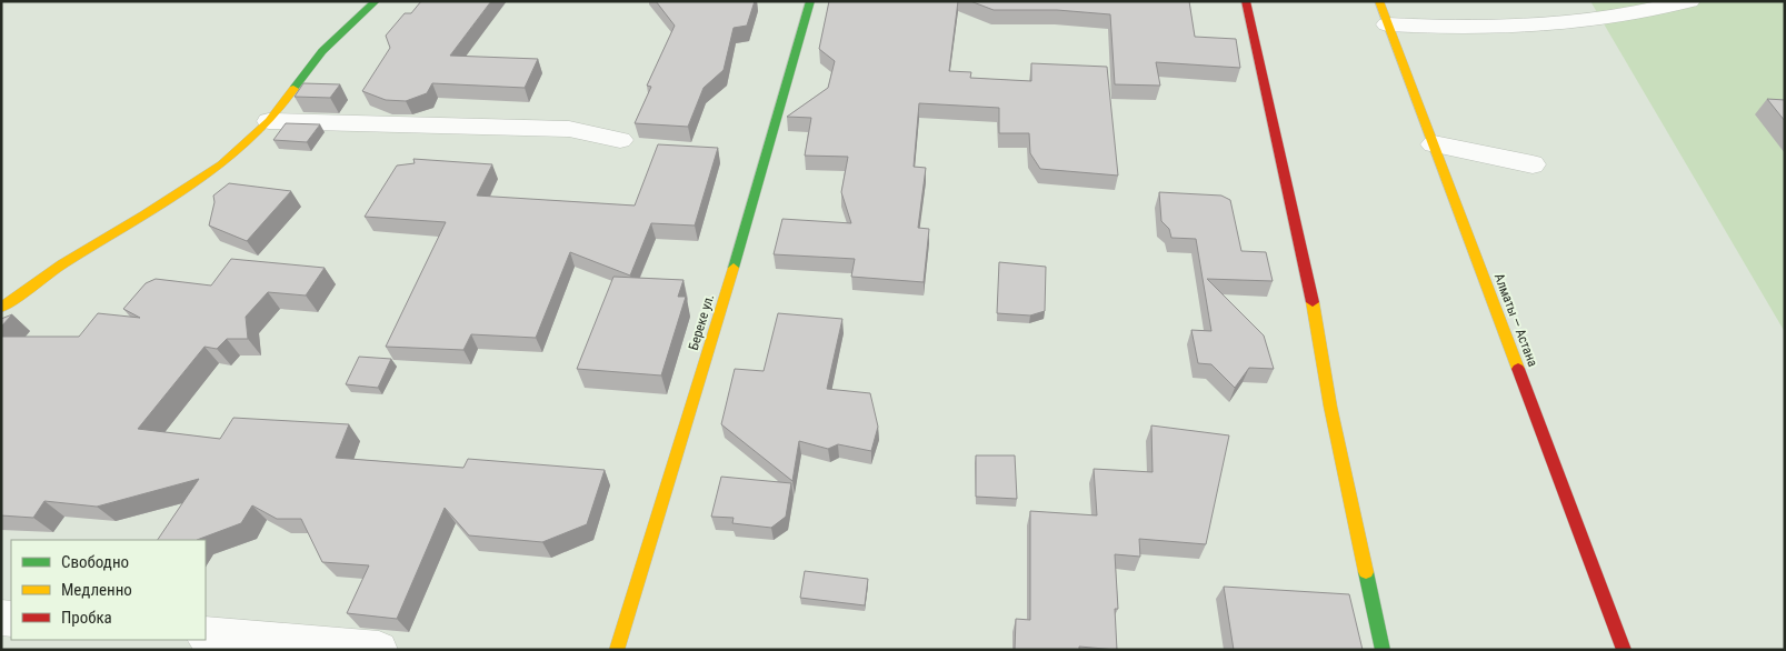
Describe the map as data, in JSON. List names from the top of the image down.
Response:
{
  "streets": {
    "main road": ["Алматы — Астана", "Береке ул."]
  },
  "legend": ["Свободно", "Медленно", "Пробка"]
}
